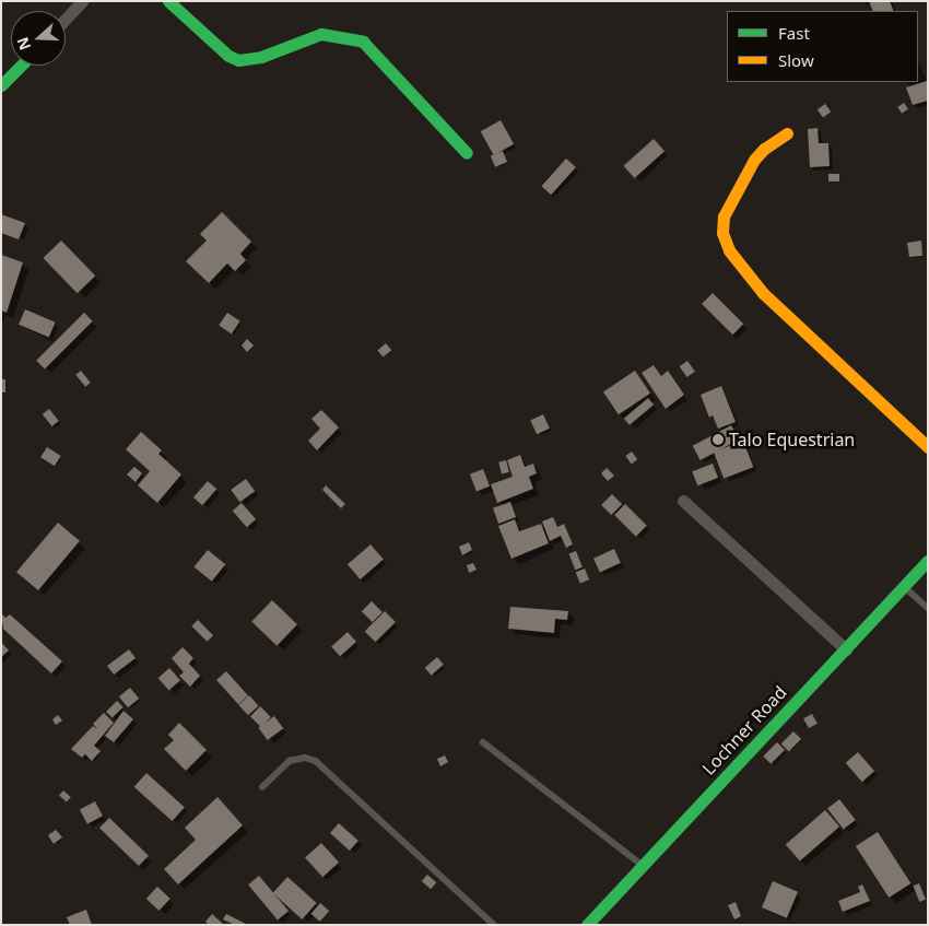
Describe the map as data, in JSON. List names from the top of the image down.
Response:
{
  "streets": {
    "street": ["Lochner Road"]
  },
  "places": ["Talo Equestrian"],
  "legend": ["Fast", "Slow"],
  "north": "left"
}
